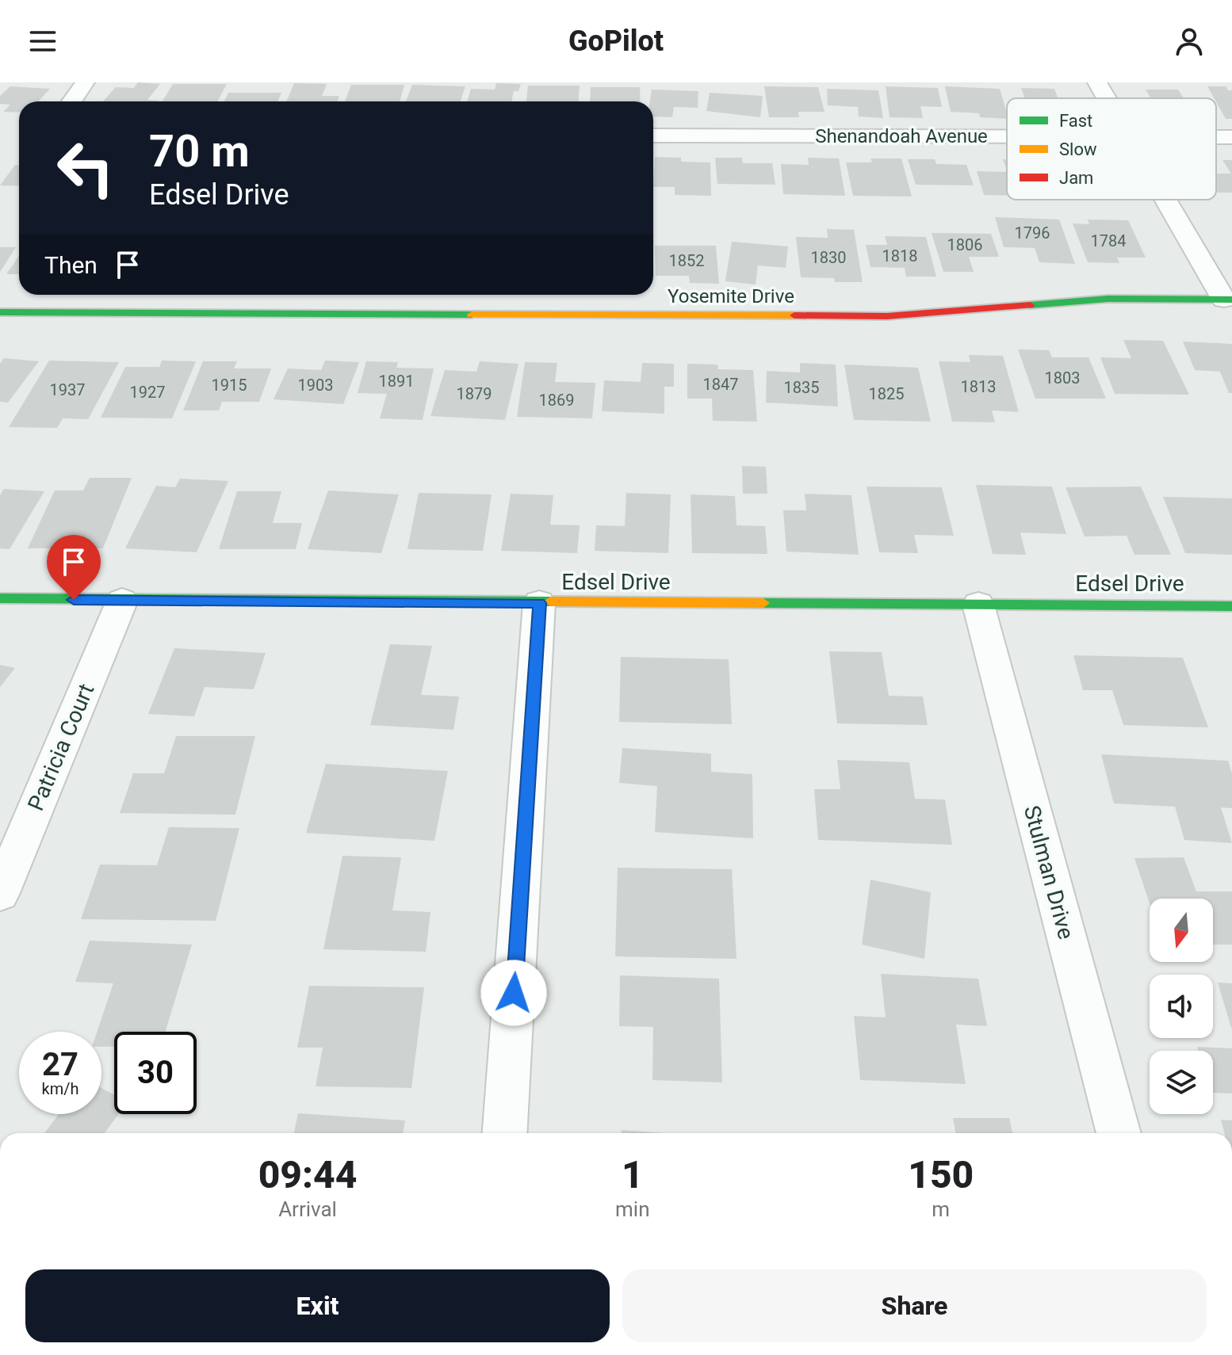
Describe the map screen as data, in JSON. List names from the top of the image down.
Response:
{
  "streets": {
    "street": [
      "Shenandoah Avenue",
      "Yosemite Drive",
      "Edsel Drive",
      "Patricia Court",
      "Stulman Drive"
    ]
  },
  "crossings": [
    ["Edsel Drive", "Patricia Court"],
    ["Edsel Drive", "Stulman Drive"]
  ],
  "house_numbers": [
    "1796",
    "1784",
    "1806",
    "1818",
    "1830",
    "1852",
    "1803",
    "1891",
    "1847",
    "1915",
    "1903",
    "1813",
    "1835",
    "1937",
    "1927",
    "1879",
    "1825",
    "1869"
  ],
  "legend": ["Fast", "Slow", "Jam"],
  "north": "bottom",
  "page": {
    "header": "GoPilot",
    "turn": ["70 m", "Edsel Drive"],
    "then": "Then",
    "speed": "27 km/h",
    "limit": "30",
    "eta": [
      "09:44",
      "Arrival",
      "1",
      "min",
      "150",
      "m"
    ],
    "buttons": ["Exit", "Share"]
  }
}
